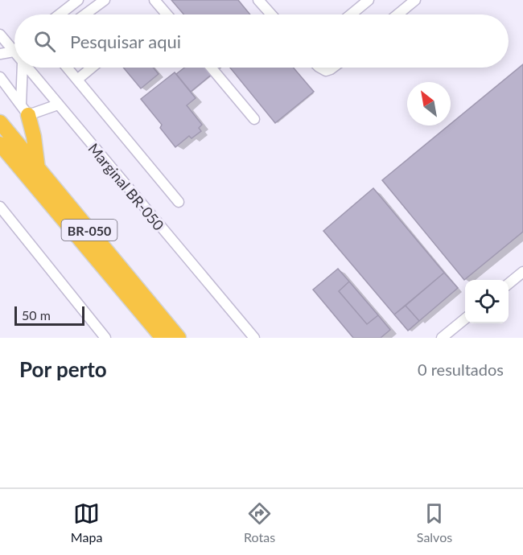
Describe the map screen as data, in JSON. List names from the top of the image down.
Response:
{
  "streets": {
    "highway": ["BR-050"],
    "street": ["Marginal BR-050"]
  },
  "scale_bar": "50 m",
  "north": "top left",
  "page": {
    "search": "Pesquisar aqui",
    "scale": "50 m",
    "heading": ["Por perto", "0 resultados"],
    "nav": ["Mapa", "Rotas", "Salvos"]
  }
}
